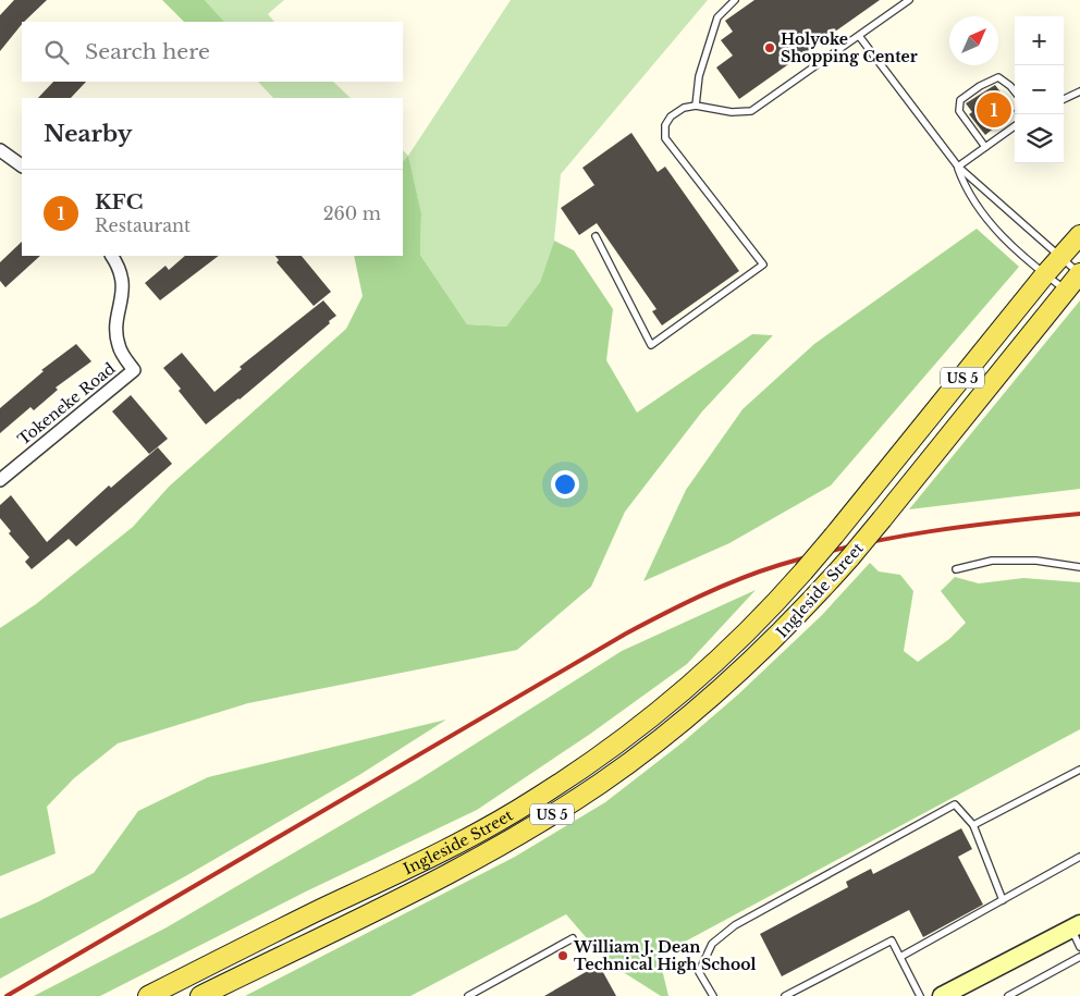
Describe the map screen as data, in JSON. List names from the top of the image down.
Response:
{
  "streets": {
    "main road": ["US 5", "Ingleside Street"],
    "street": ["Tokeneke Road"]
  },
  "crossings": [
    ["US 5", "Ingleside Street"]
  ],
  "places": ["Holyoke Shopping Center", "William J. Dean Technical High School"],
  "north": "top right",
  "page": {
    "map_buttons": ["+", "−"],
    "search": "Search here",
    "pins": "1",
    "heading": "Nearby",
    "list": [
      {
        "mark": "1",
        "name": "KFC",
        "note": "Restaurant",
        "value": "260 m"
      }
    ]
  }
}
